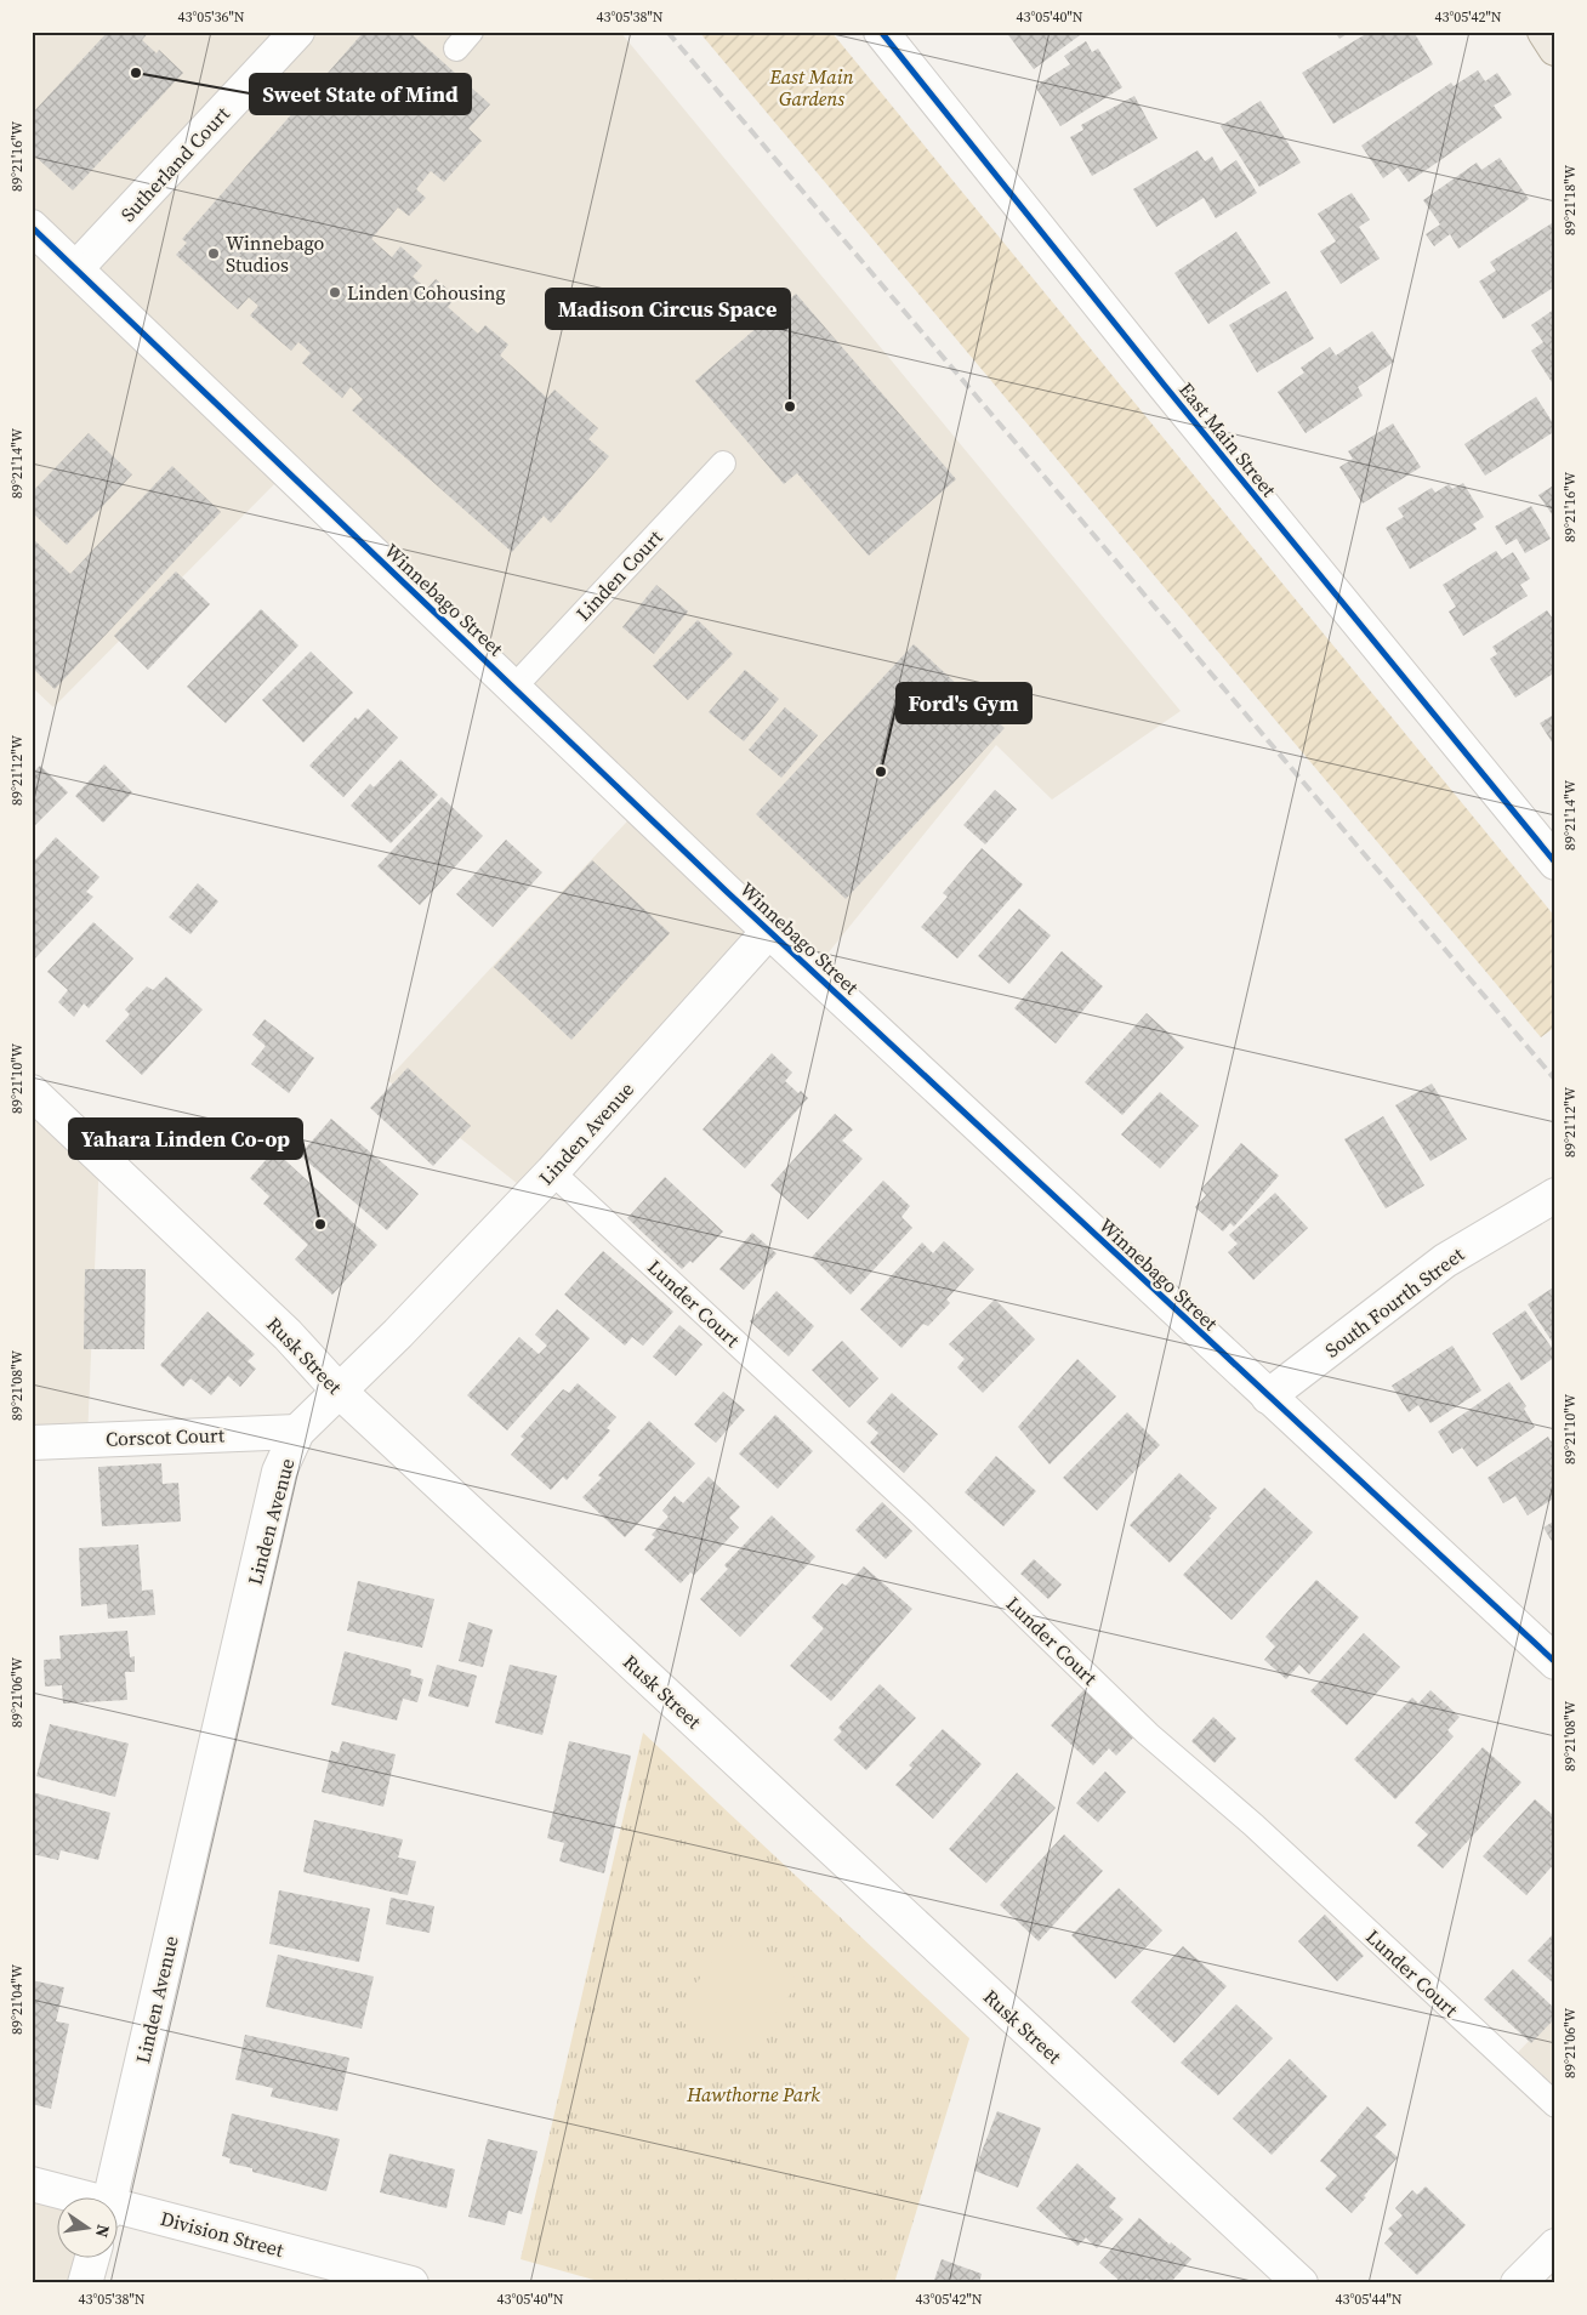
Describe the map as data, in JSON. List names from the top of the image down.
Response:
{
  "streets": {
    "street": [
      "Sutherland Court",
      "East Main Street",
      "Winnebago Street",
      "Linden Avenue",
      "South Fourth Street",
      "Rusk Street",
      "Corscot Court",
      "Division Street"
    ],
    "lane": ["Linden Court", "Lunder Court"]
  },
  "crossings": [
    ["Sutherland Court", "Winnebago Street"],
    ["Linden Court", "Winnebago Street"],
    ["Winnebago Street", "Linden Avenue"],
    ["Winnebago Street", "South Fourth Street"],
    ["Linden Avenue", "Lunder Court"],
    ["Linden Avenue", "Rusk Street"],
    ["Linden Avenue", "Corscot Court"]
  ],
  "parks": ["East Main Gardens", "Hawthorne Park"],
  "places": [
    "Sweet State of Mind",
    "Winnebago Studios",
    "Linden Cohousing",
    "Madison Circus Space",
    "Ford's Gym",
    "Yahara Linden Co-op"
  ],
  "north": "right",
  "coordinates": [
    "43°05'36\"N",
    "43°05'38\"N",
    "43°05'40\"N",
    "43°05'42\"N",
    "89°21'16\"W",
    "89°21'18\"W",
    "89°21'14\"W",
    "89°21'12\"W",
    "89°21'10\"W",
    "89°21'08\"W",
    "89°21'06\"W",
    "89°21'04\"W",
    "43°05'44\"N"
  ]
}
